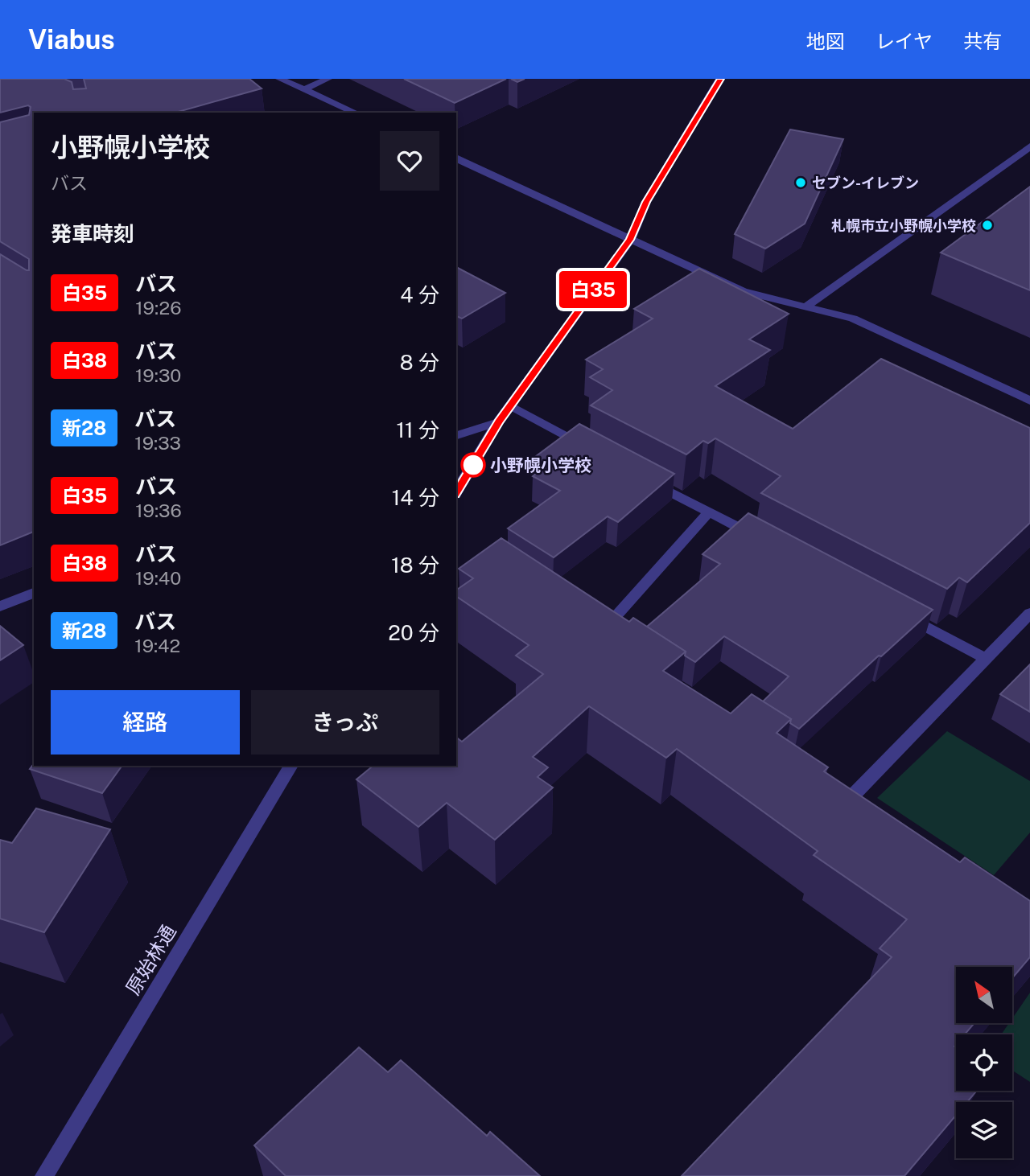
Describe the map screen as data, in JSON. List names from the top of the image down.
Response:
{
  "streets": {
    "street": ["原始林通"]
  },
  "places": ["セブン-イレブン", "札幌市立小野幌小学校", "小野幌小学校"],
  "lines": ["bus line 白35"],
  "north": "top left",
  "page": {
    "header": "Viabus",
    "nav": ["地図", "レイヤ", "共有"],
    "on_map": "白35",
    "heading": [
      ["小野幌小学校", "バス"],
      "発車時刻"
    ],
    "list": [
      {
        "mark": "白35",
        "name": "バス",
        "note": "19:26",
        "value": "4 分"
      },
      {
        "mark": "白38",
        "name": "バス",
        "note": "19:30",
        "value": "8 分"
      },
      {
        "mark": "新28",
        "name": "バス",
        "note": "19:33",
        "value": "11 分"
      },
      {
        "mark": "白35",
        "name": "バス",
        "note": "19:36",
        "value": "14 分"
      },
      {
        "mark": "白38",
        "name": "バス",
        "note": "19:40",
        "value": "18 分"
      },
      {
        "mark": "新28",
        "name": "バス",
        "note": "19:42",
        "value": "20 分"
      }
    ],
    "buttons": ["経路", "きっぷ"]
  }
}
